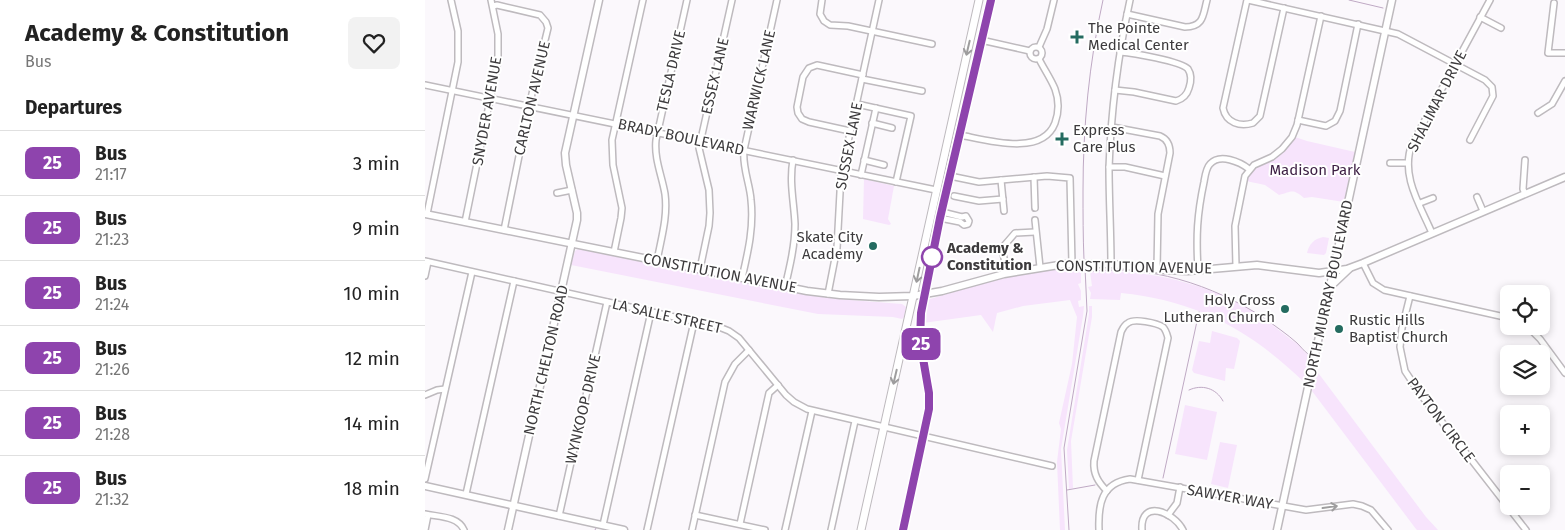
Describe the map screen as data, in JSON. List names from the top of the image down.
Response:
{
  "streets": {
    "main road": ["CONSTITUTION AVENUE", "NORTH MURRAY BOULEVARD", "NORTH CHELTON ROAD"],
    "street": [
      "TESLA DRIVE",
      "ESSEX LANE",
      "WARWICK LANE",
      "CARLTON AVENUE",
      "SHALIMAR DRIVE",
      "SNYDER AVENUE",
      "BRADY BOULEVARD",
      "SUSSEX LANE",
      "LA SALLE STREET",
      "WYNKOOP DRIVE",
      "PAYTON CIRCLE",
      "SAWYER WAY"
    ]
  },
  "crossings": [
    ["TESLA DRIVE", "BRADY BOULEVARD"],
    ["TESLA DRIVE", "CONSTITUTION AVENUE"],
    ["ESSEX LANE", "BRADY BOULEVARD"],
    ["ESSEX LANE", "CONSTITUTION AVENUE"],
    ["WARWICK LANE", "BRADY BOULEVARD"],
    ["WARWICK LANE", "CONSTITUTION AVENUE"],
    ["CARLTON AVENUE", "SNYDER AVENUE"],
    ["CARLTON AVENUE", "BRADY BOULEVARD"],
    ["CARLTON AVENUE", "CONSTITUTION AVENUE"],
    ["SHALIMAR DRIVE", "CONSTITUTION AVENUE"],
    ["SNYDER AVENUE", "BRADY BOULEVARD"],
    ["SNYDER AVENUE", "CONSTITUTION AVENUE"],
    ["BRADY BOULEVARD", "SUSSEX LANE"],
    ["BRADY BOULEVARD", "NORTH CHELTON ROAD"],
    ["SUSSEX LANE", "CONSTITUTION AVENUE"],
    ["CONSTITUTION AVENUE", "NORTH MURRAY BOULEVARD"],
    ["CONSTITUTION AVENUE", "NORTH CHELTON ROAD"],
    ["NORTH MURRAY BOULEVARD", "SAWYER WAY"],
    ["LA SALLE STREET", "NORTH CHELTON ROAD"],
    ["LA SALLE STREET", "WYNKOOP DRIVE"]
  ],
  "one_way": ["SAWYER WAY"],
  "parks": ["Madison Park"],
  "places": {
    "health": ["The Pointe Medical Center", "Express Care Plus"],
    "other": [
      "Skate City Academy",
      "Academy & Constitution",
      "Holy Cross Lutheran Church",
      "Rustic Hills Baptist Church"
    ]
  },
  "lines": ["bus line 25"],
  "page": {
    "heading": [
      ["Academy & Constitution", "Bus"],
      "Departures"
    ],
    "on_map": "25",
    "list": [
      {
        "mark": "25",
        "name": "Bus",
        "note": "21:17",
        "value": "3 min"
      },
      {
        "mark": "25",
        "name": "Bus",
        "note": "21:23",
        "value": "9 min"
      },
      {
        "mark": "25",
        "name": "Bus",
        "note": "21:24",
        "value": "10 min"
      },
      {
        "mark": "25",
        "name": "Bus",
        "note": "21:26",
        "value": "12 min"
      },
      {
        "mark": "25",
        "name": "Bus",
        "note": "21:28",
        "value": "14 min"
      },
      {
        "mark": "25",
        "name": "Bus",
        "note": "21:32",
        "value": "18 min"
      }
    ],
    "map_buttons": ["+", "−"]
  }
}
